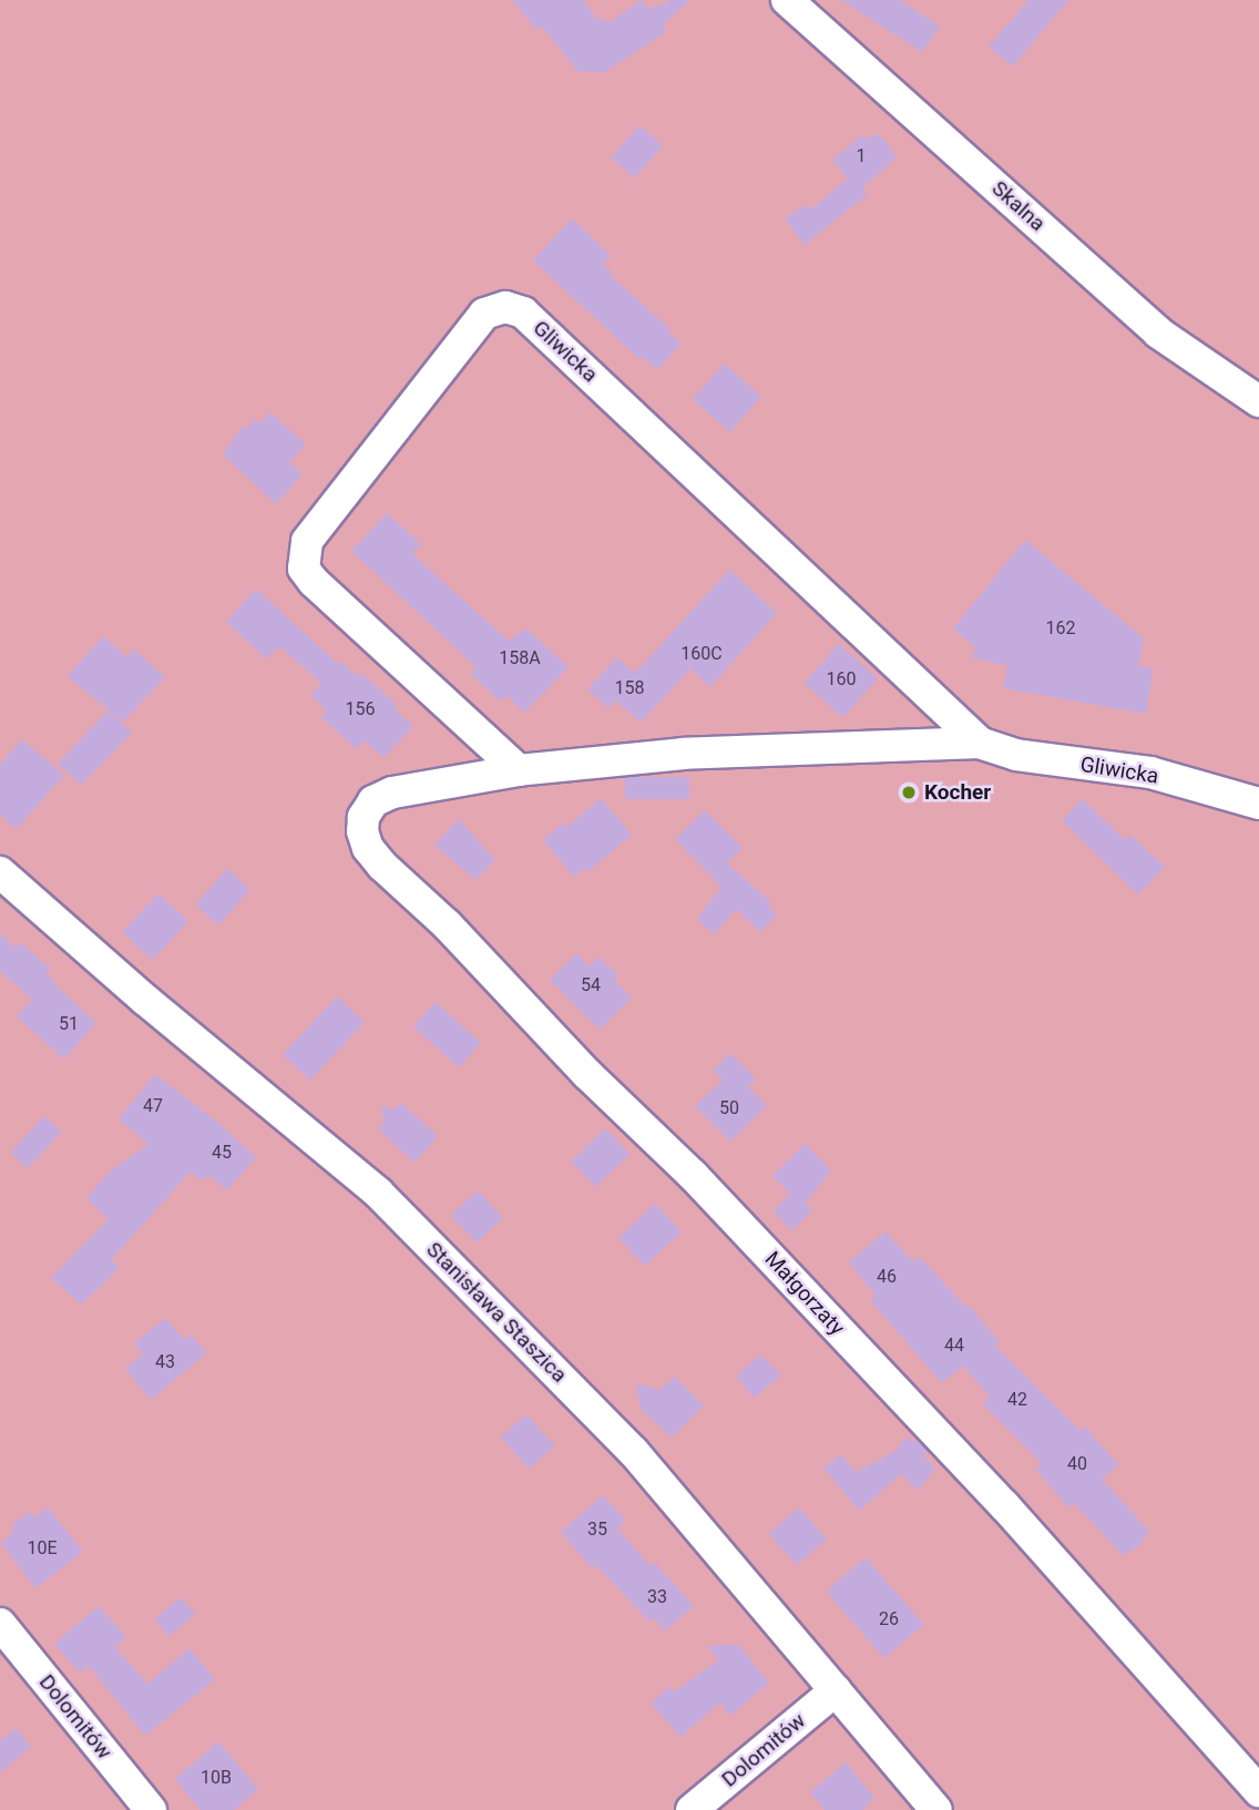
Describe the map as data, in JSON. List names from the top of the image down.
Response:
{
  "streets": {
    "street": [
      "Skalna",
      "Gliwicka",
      "Małgorzaty",
      "Stanisława Staszica",
      "Dolomitów"
    ]
  },
  "crossings": [
    ["Gliwicka", "Małgorzaty"],
    ["Stanisława Staszica", "Dolomitów"]
  ],
  "places": ["Kocher"],
  "house_numbers": [
    "1",
    "162",
    "160C",
    "158A",
    "160",
    "158",
    "156",
    "54",
    "51",
    "47",
    "50",
    "45",
    "46",
    "44",
    "43",
    "42",
    "40",
    "35",
    "10E",
    "33",
    "26",
    "10B"
  ]
}
